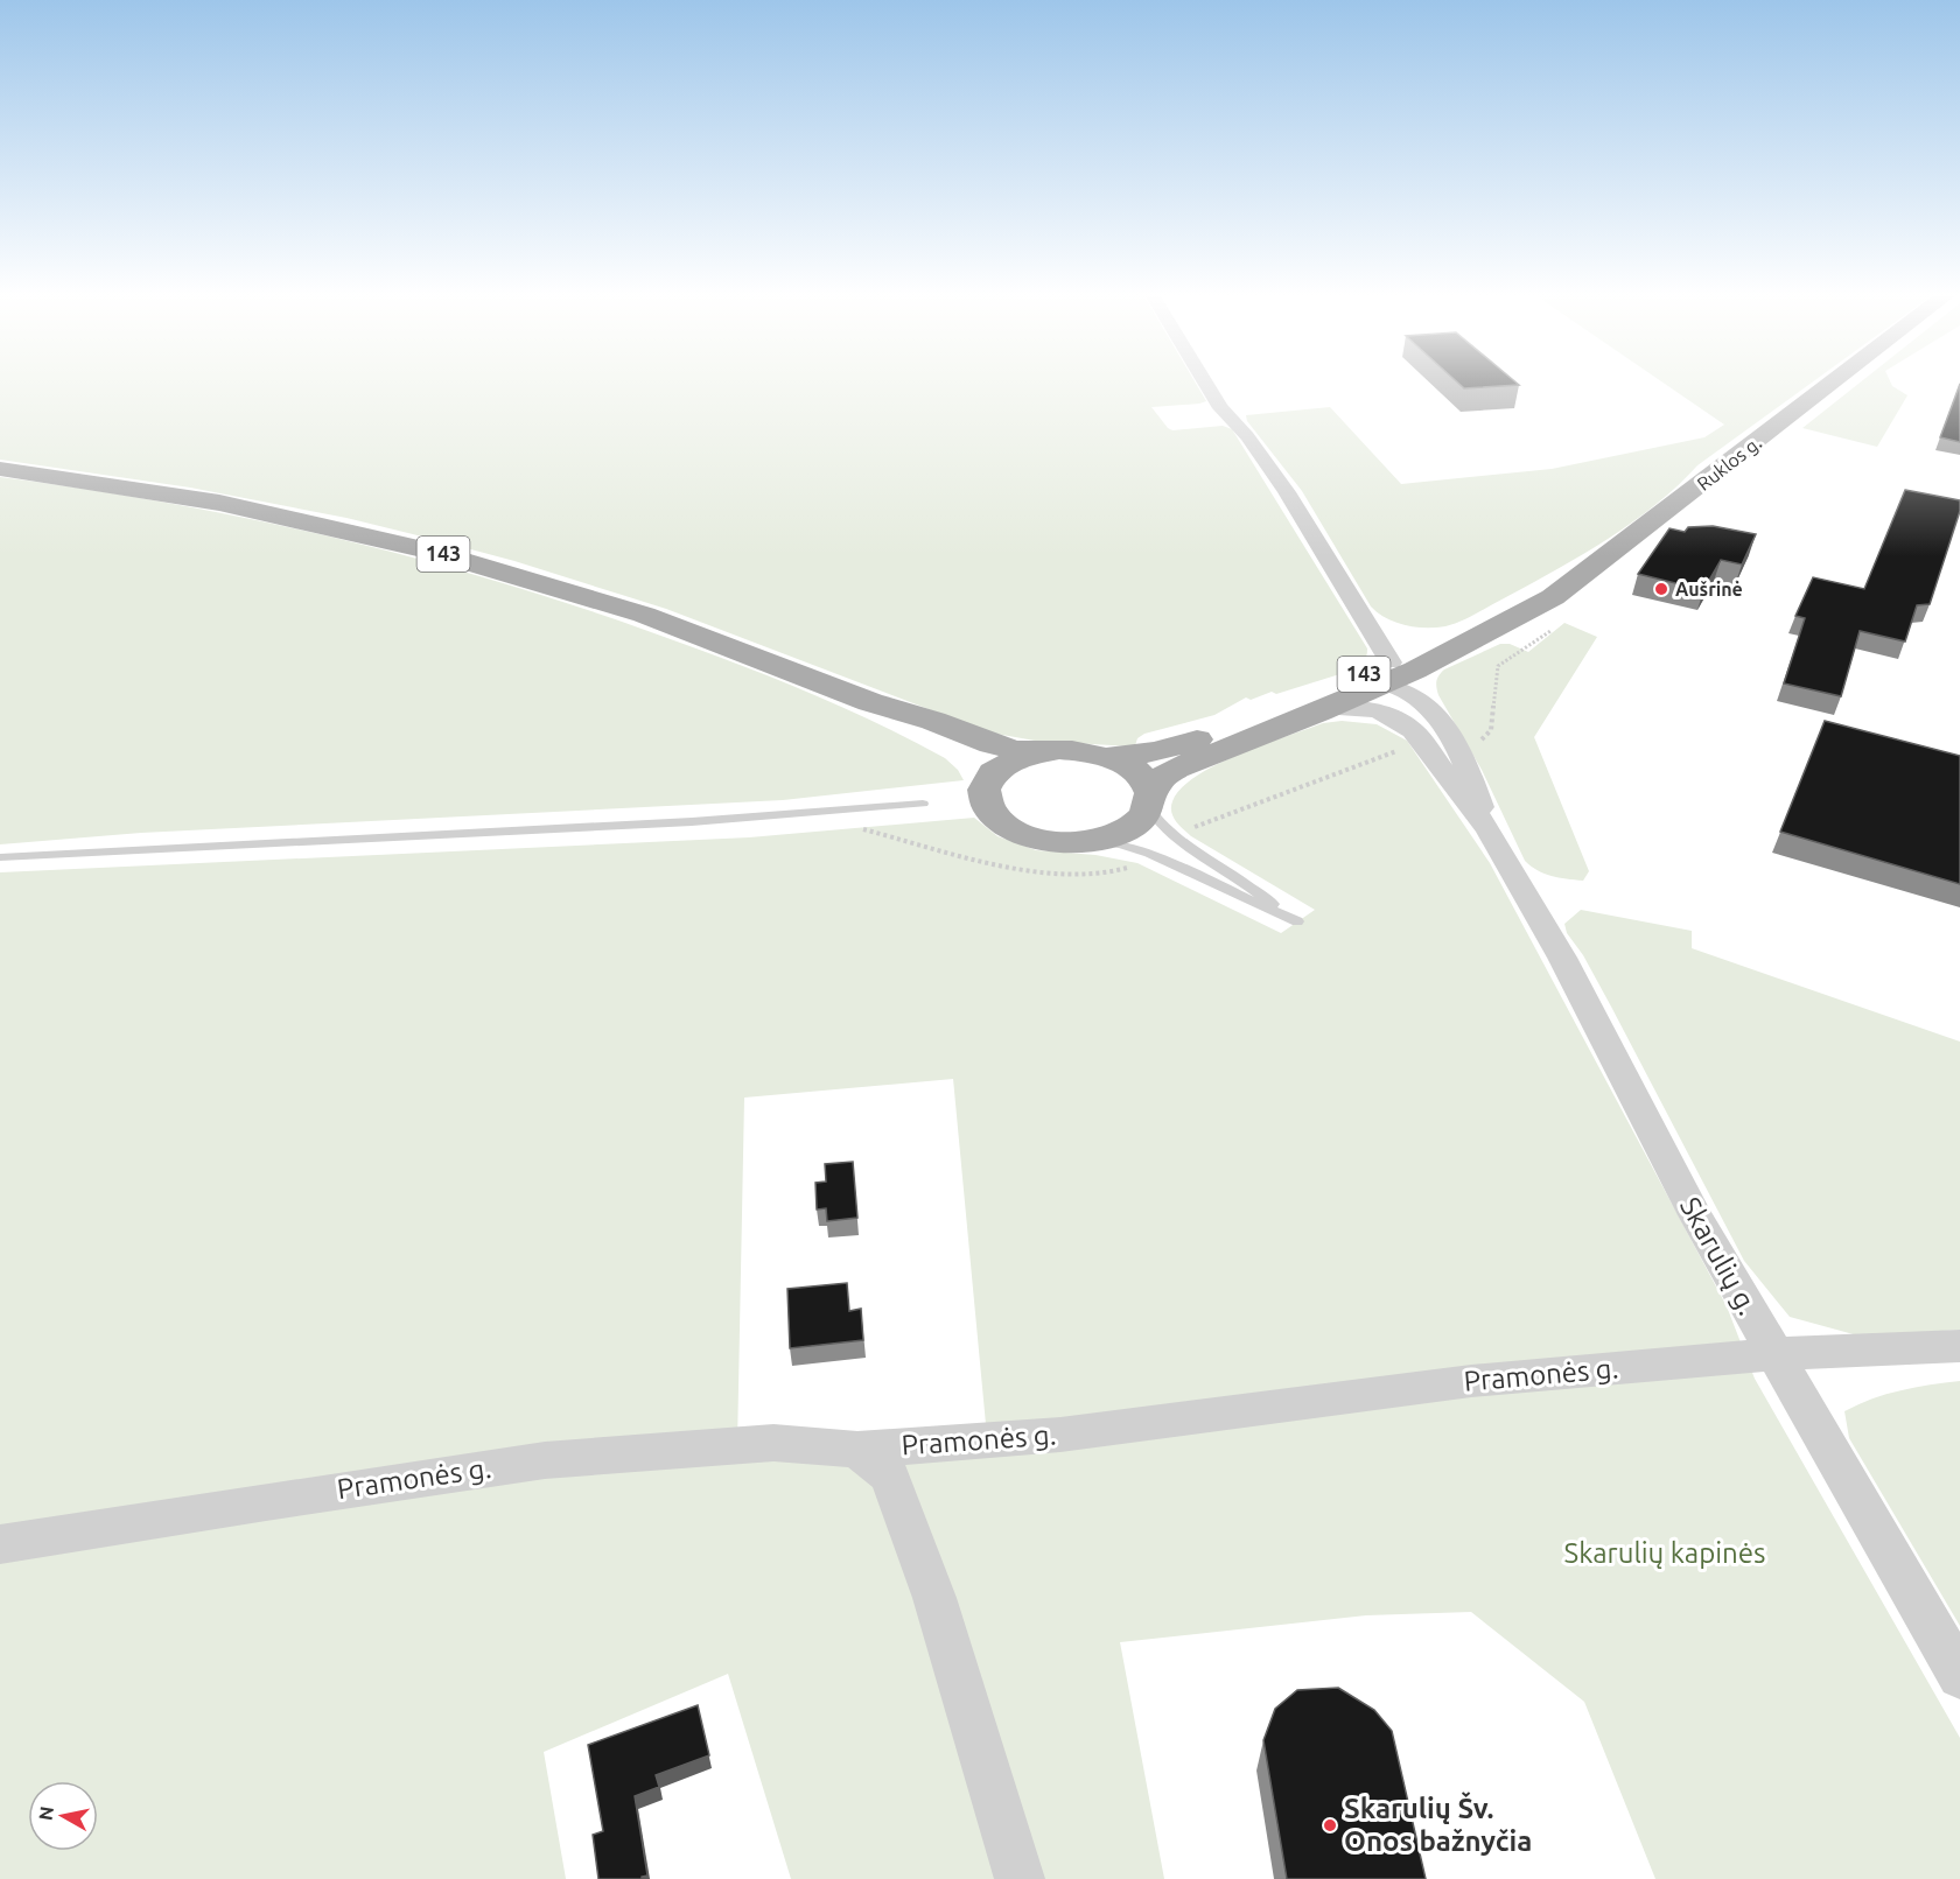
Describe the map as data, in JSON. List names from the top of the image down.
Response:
{
  "streets": {
    "main road": ["Ruklos g.", "143"],
    "street": ["Skarulių g.", "Pramonės g."]
  },
  "crossings": [
    ["Ruklos g.", "143"],
    ["Ruklos g.", "Skarulių g."],
    ["143", "Skarulių g."],
    ["Skarulių g.", "Pramonės g."]
  ],
  "parks": ["Skarulių kapinės"],
  "places": ["Aušrinė", "Skarulių Šv. Onos bažnyčia"],
  "north": "left"
}
